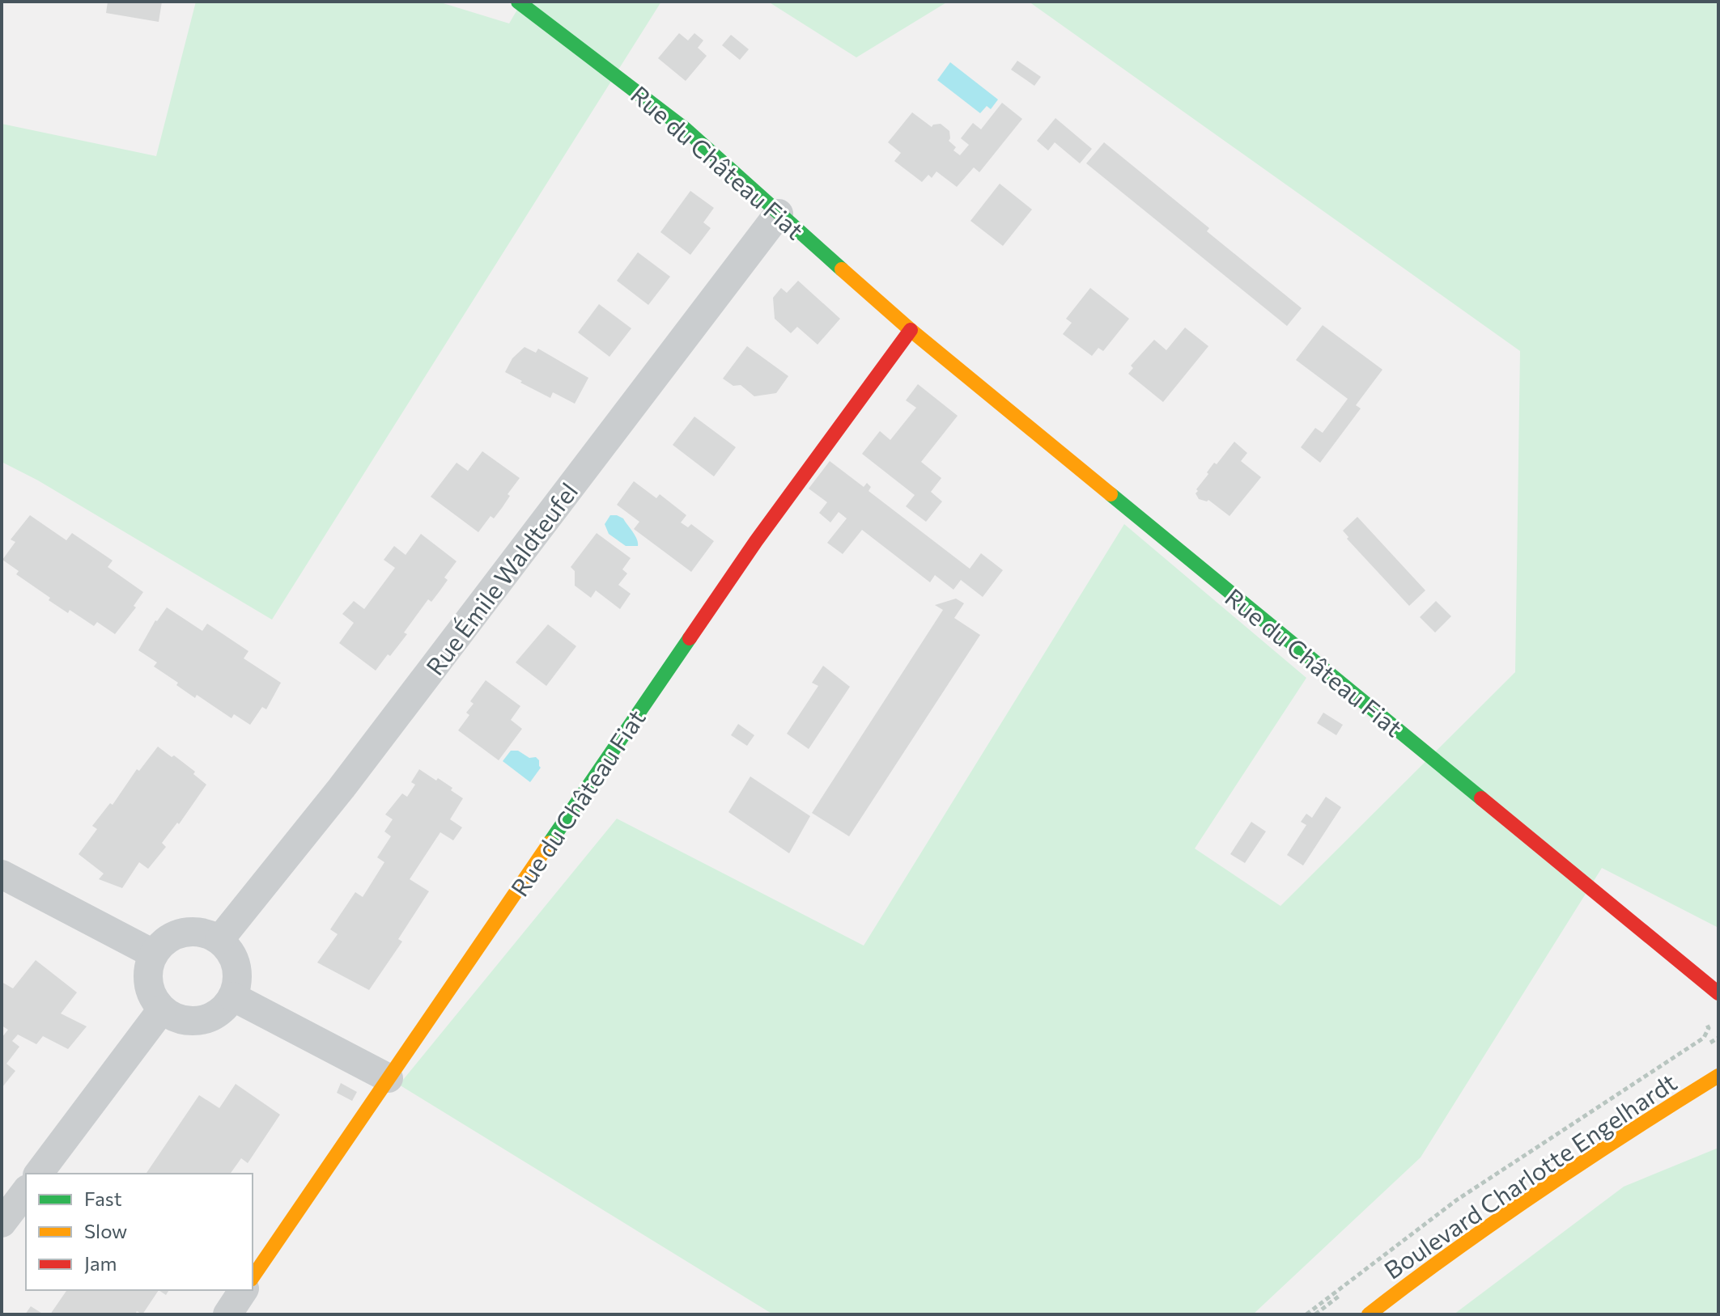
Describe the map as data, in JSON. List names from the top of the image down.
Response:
{
  "streets": {
    "street": ["Rue du Château Fiat", "Rue Émile Waldteufel", "Boulevard Charlotte Engelhardt"]
  },
  "crossings": [
    ["Rue du Château Fiat", "Rue Émile Waldteufel"]
  ],
  "legend": ["Fast", "Slow", "Jam"]
}
